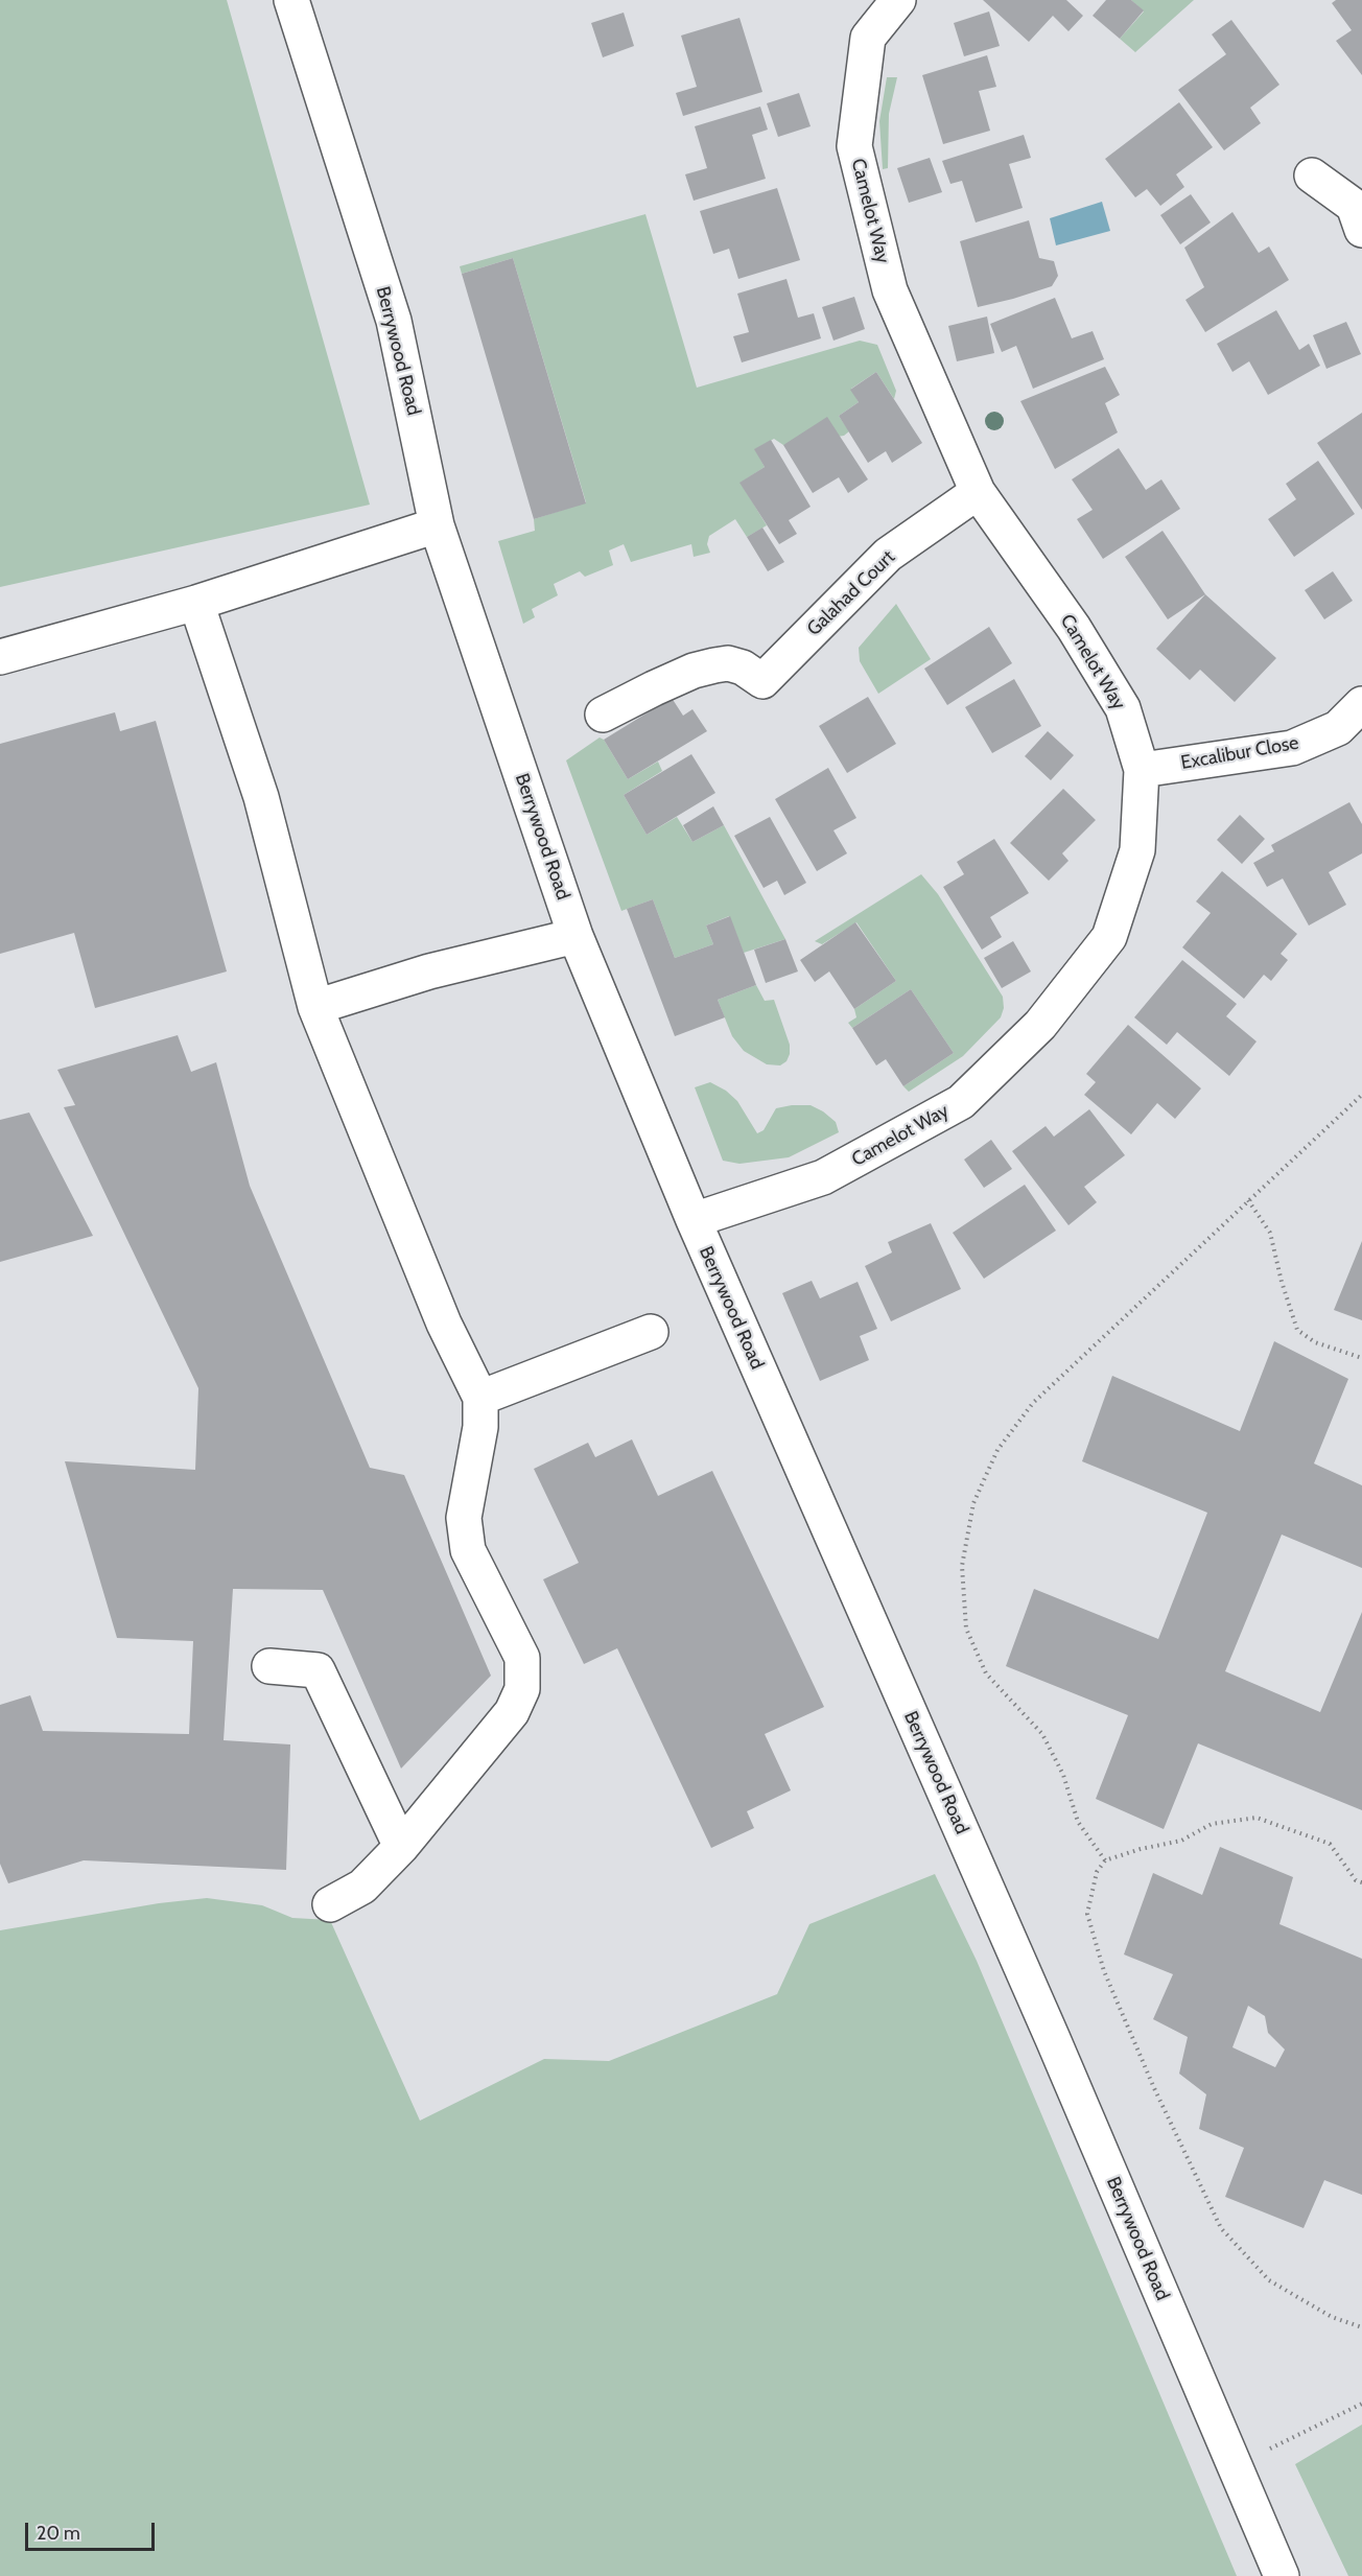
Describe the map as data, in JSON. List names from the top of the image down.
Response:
{
  "streets": {
    "street": [
      "Camelot Way",
      "Berrywood Road",
      "Galahad Court",
      "Excalibur Close"
    ]
  },
  "crossings": [
    ["Camelot Way", "Berrywood Road"],
    ["Camelot Way", "Galahad Court"],
    ["Camelot Way", "Excalibur Close"]
  ],
  "scale_bar": "20 m"
}
